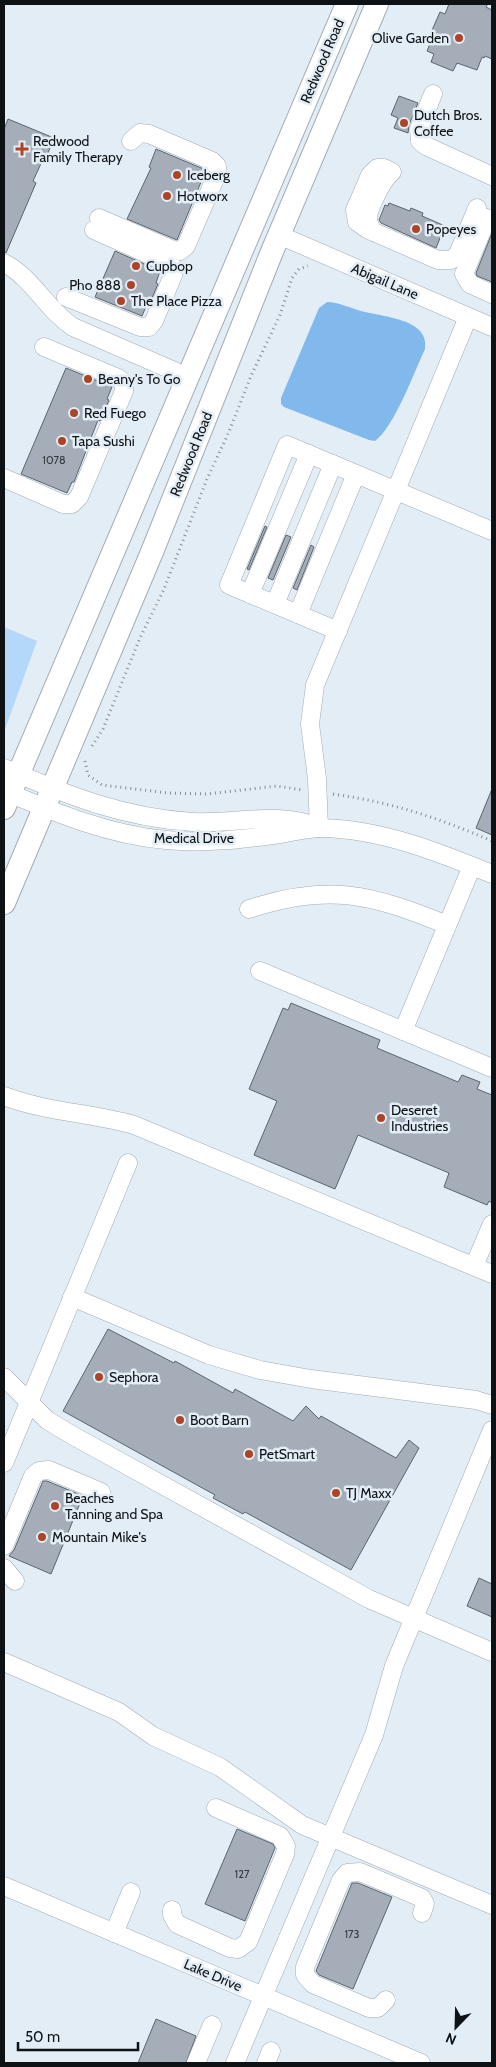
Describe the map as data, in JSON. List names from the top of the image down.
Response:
{
  "streets": {
    "main road": ["Redwood Road"],
    "street": ["Abigail Lane", "Medical Drive", "Lake Drive"]
  },
  "crossings": [
    ["Redwood Road", "Abigail Lane"],
    ["Redwood Road", "Medical Drive"]
  ],
  "places": {
    "other": [
      "Olive Garden",
      "Dutch Bros. Coffee",
      "Iceberg",
      "Hotworx",
      "Popeyes",
      "Cupbop",
      "Pho 888",
      "The Place Pizza",
      "Beany's To Go",
      "Red Fuego",
      "Tapa Sushi",
      "Deseret Industries",
      "Sephora",
      "Boot Barn",
      "PetSmart",
      "TJ Maxx",
      "Beaches Tanning and Spa",
      "Mountain Mike's"
    ],
    "health": ["Redwood Family Therapy"]
  },
  "house_numbers": ["1078", "127", "173"],
  "scale_bar": "50 m",
  "north": "bottom left"
}
